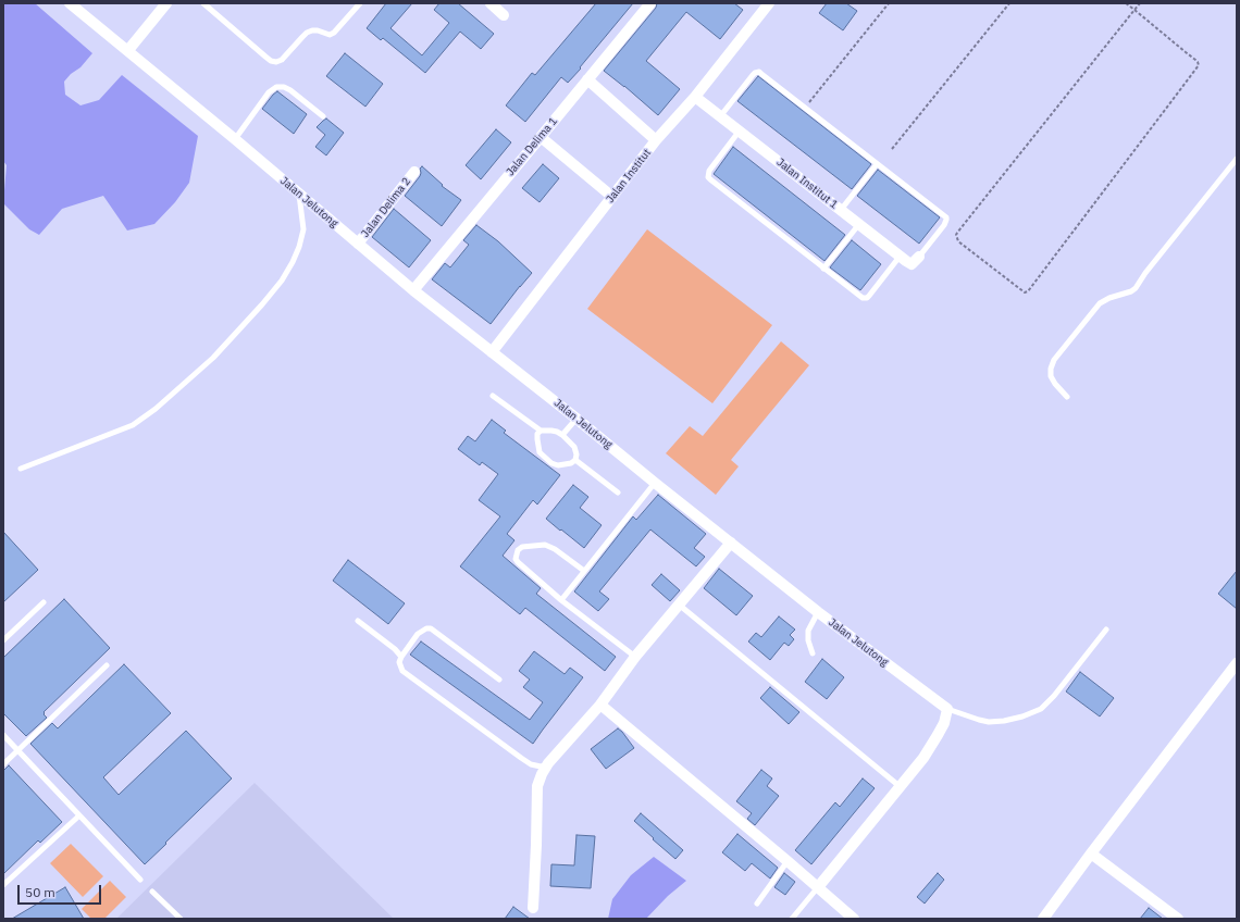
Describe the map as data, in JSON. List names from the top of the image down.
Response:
{
  "streets": {
    "street": [
      "Jalan Delima 1",
      "Jalan Institut",
      "Jalan Institut 1",
      "Jalan Jelutong",
      "Jalan Delima 2"
    ]
  },
  "crossings": [
    ["Jalan Delima 1", "Jalan Jelutong"],
    ["Jalan Institut", "Jalan Institut 1"],
    ["Jalan Institut", "Jalan Jelutong"],
    ["Jalan Jelutong", "Jalan Delima 2"]
  ],
  "scale_bar": "50 m"
}
